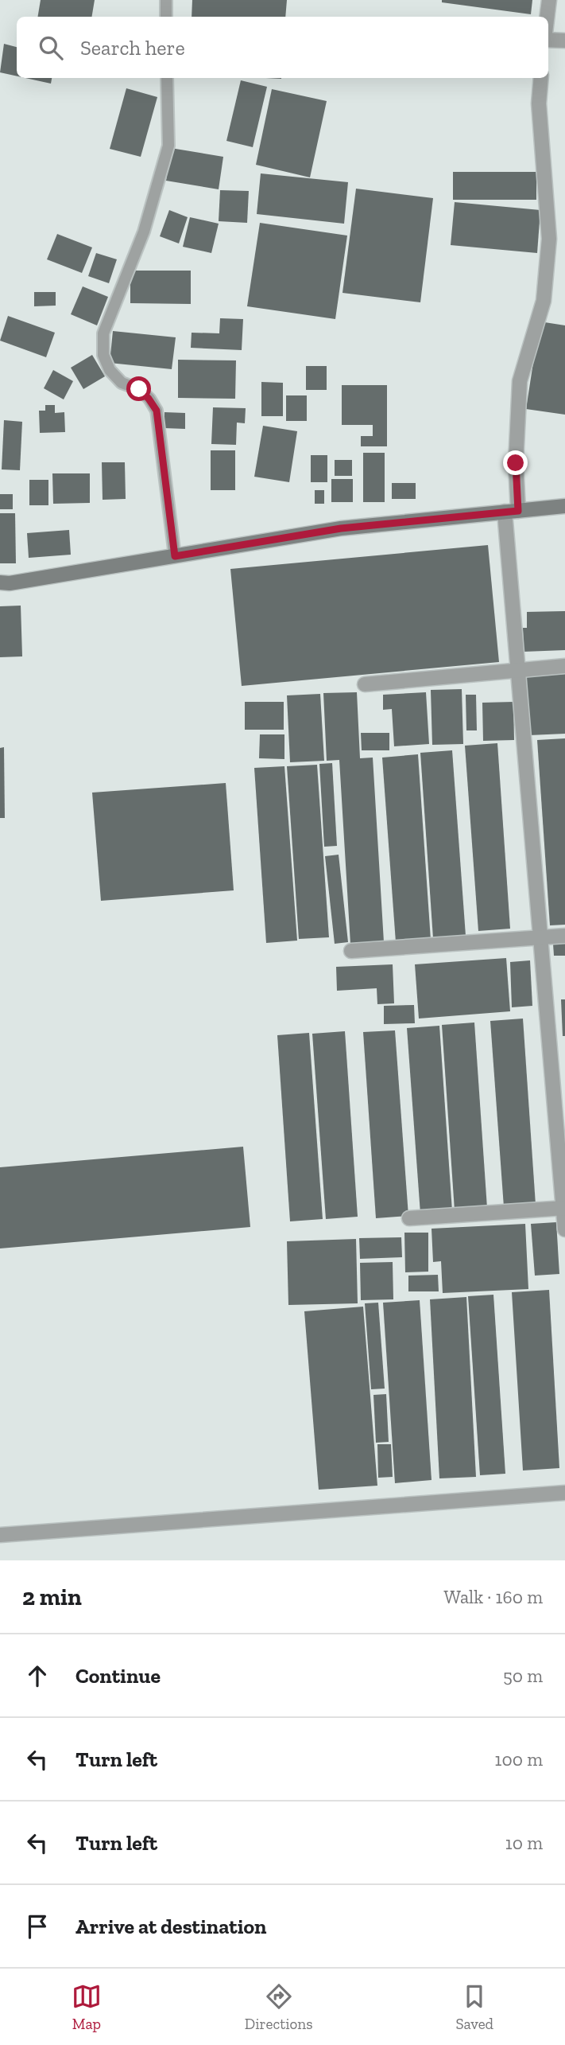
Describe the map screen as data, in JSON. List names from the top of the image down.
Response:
{
  "page": {
    "search": "Search here",
    "heading": ["2 min", "Walk · 160 m"],
    "list": [
      ["Continue", "50 m"],
      ["Turn left", "100 m"],
      ["Turn left", "10 m"],
      "Arrive at destination"
    ],
    "nav": ["Map", "Directions", "Saved"]
  }
}
